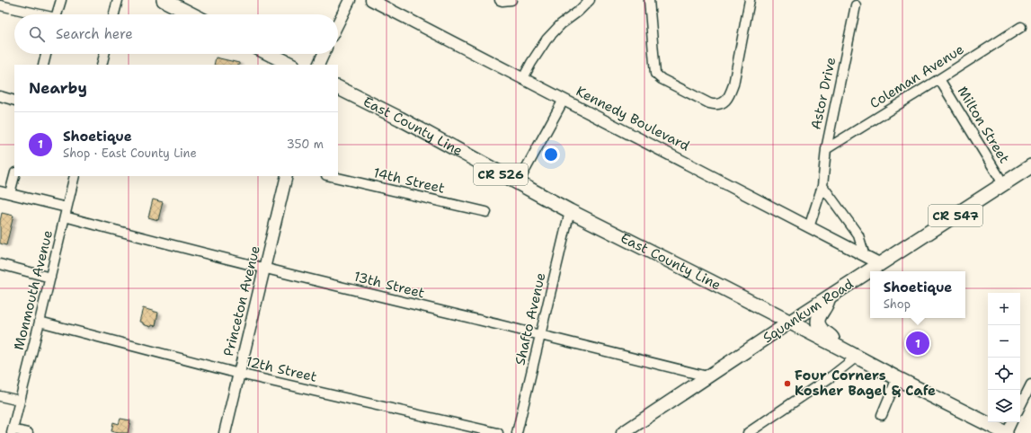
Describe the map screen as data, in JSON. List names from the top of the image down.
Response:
{
  "streets": {
    "main road": [
      "East County Line",
      "CR 526",
      "CR 547",
      "Squankum Road"
    ],
    "street": [
      "Coleman Avenue",
      "Astor Drive",
      "Kennedy Boulevard",
      "Milton Street",
      "14th Street",
      "13th Street",
      "Monmouth Avenue",
      "Princeton Avenue",
      "Shafto Avenue",
      "12th Street"
    ]
  },
  "crossings": [
    ["Coleman Avenue", "Astor Drive"],
    ["Coleman Avenue", "Milton Street"],
    ["Astor Drive", "Kennedy Boulevard"],
    ["Kennedy Boulevard", "Squankum Road"],
    ["Milton Street", "Squankum Road"],
    ["East County Line", "Squankum Road"],
    ["East County Line", "Shafto Avenue"],
    ["13th Street", "Monmouth Avenue"],
    ["13th Street", "Princeton Avenue"],
    ["13th Street", "Squankum Road"],
    ["13th Street", "Shafto Avenue"],
    ["Monmouth Avenue", "12th Street"],
    ["Princeton Avenue", "12th Street"]
  ],
  "places": ["Four Corners Kosher Bagel & Cafe"],
  "page": {
    "search": "Search here",
    "heading": "Nearby",
    "list": [
      {
        "mark": "1",
        "name": "Shoetique",
        "note": "Shop · East County Line",
        "value": "350 m"
      }
    ],
    "popup": ["Shoetique", "Shop"],
    "map_buttons": ["+", "−"],
    "pins": "1"
  }
}
